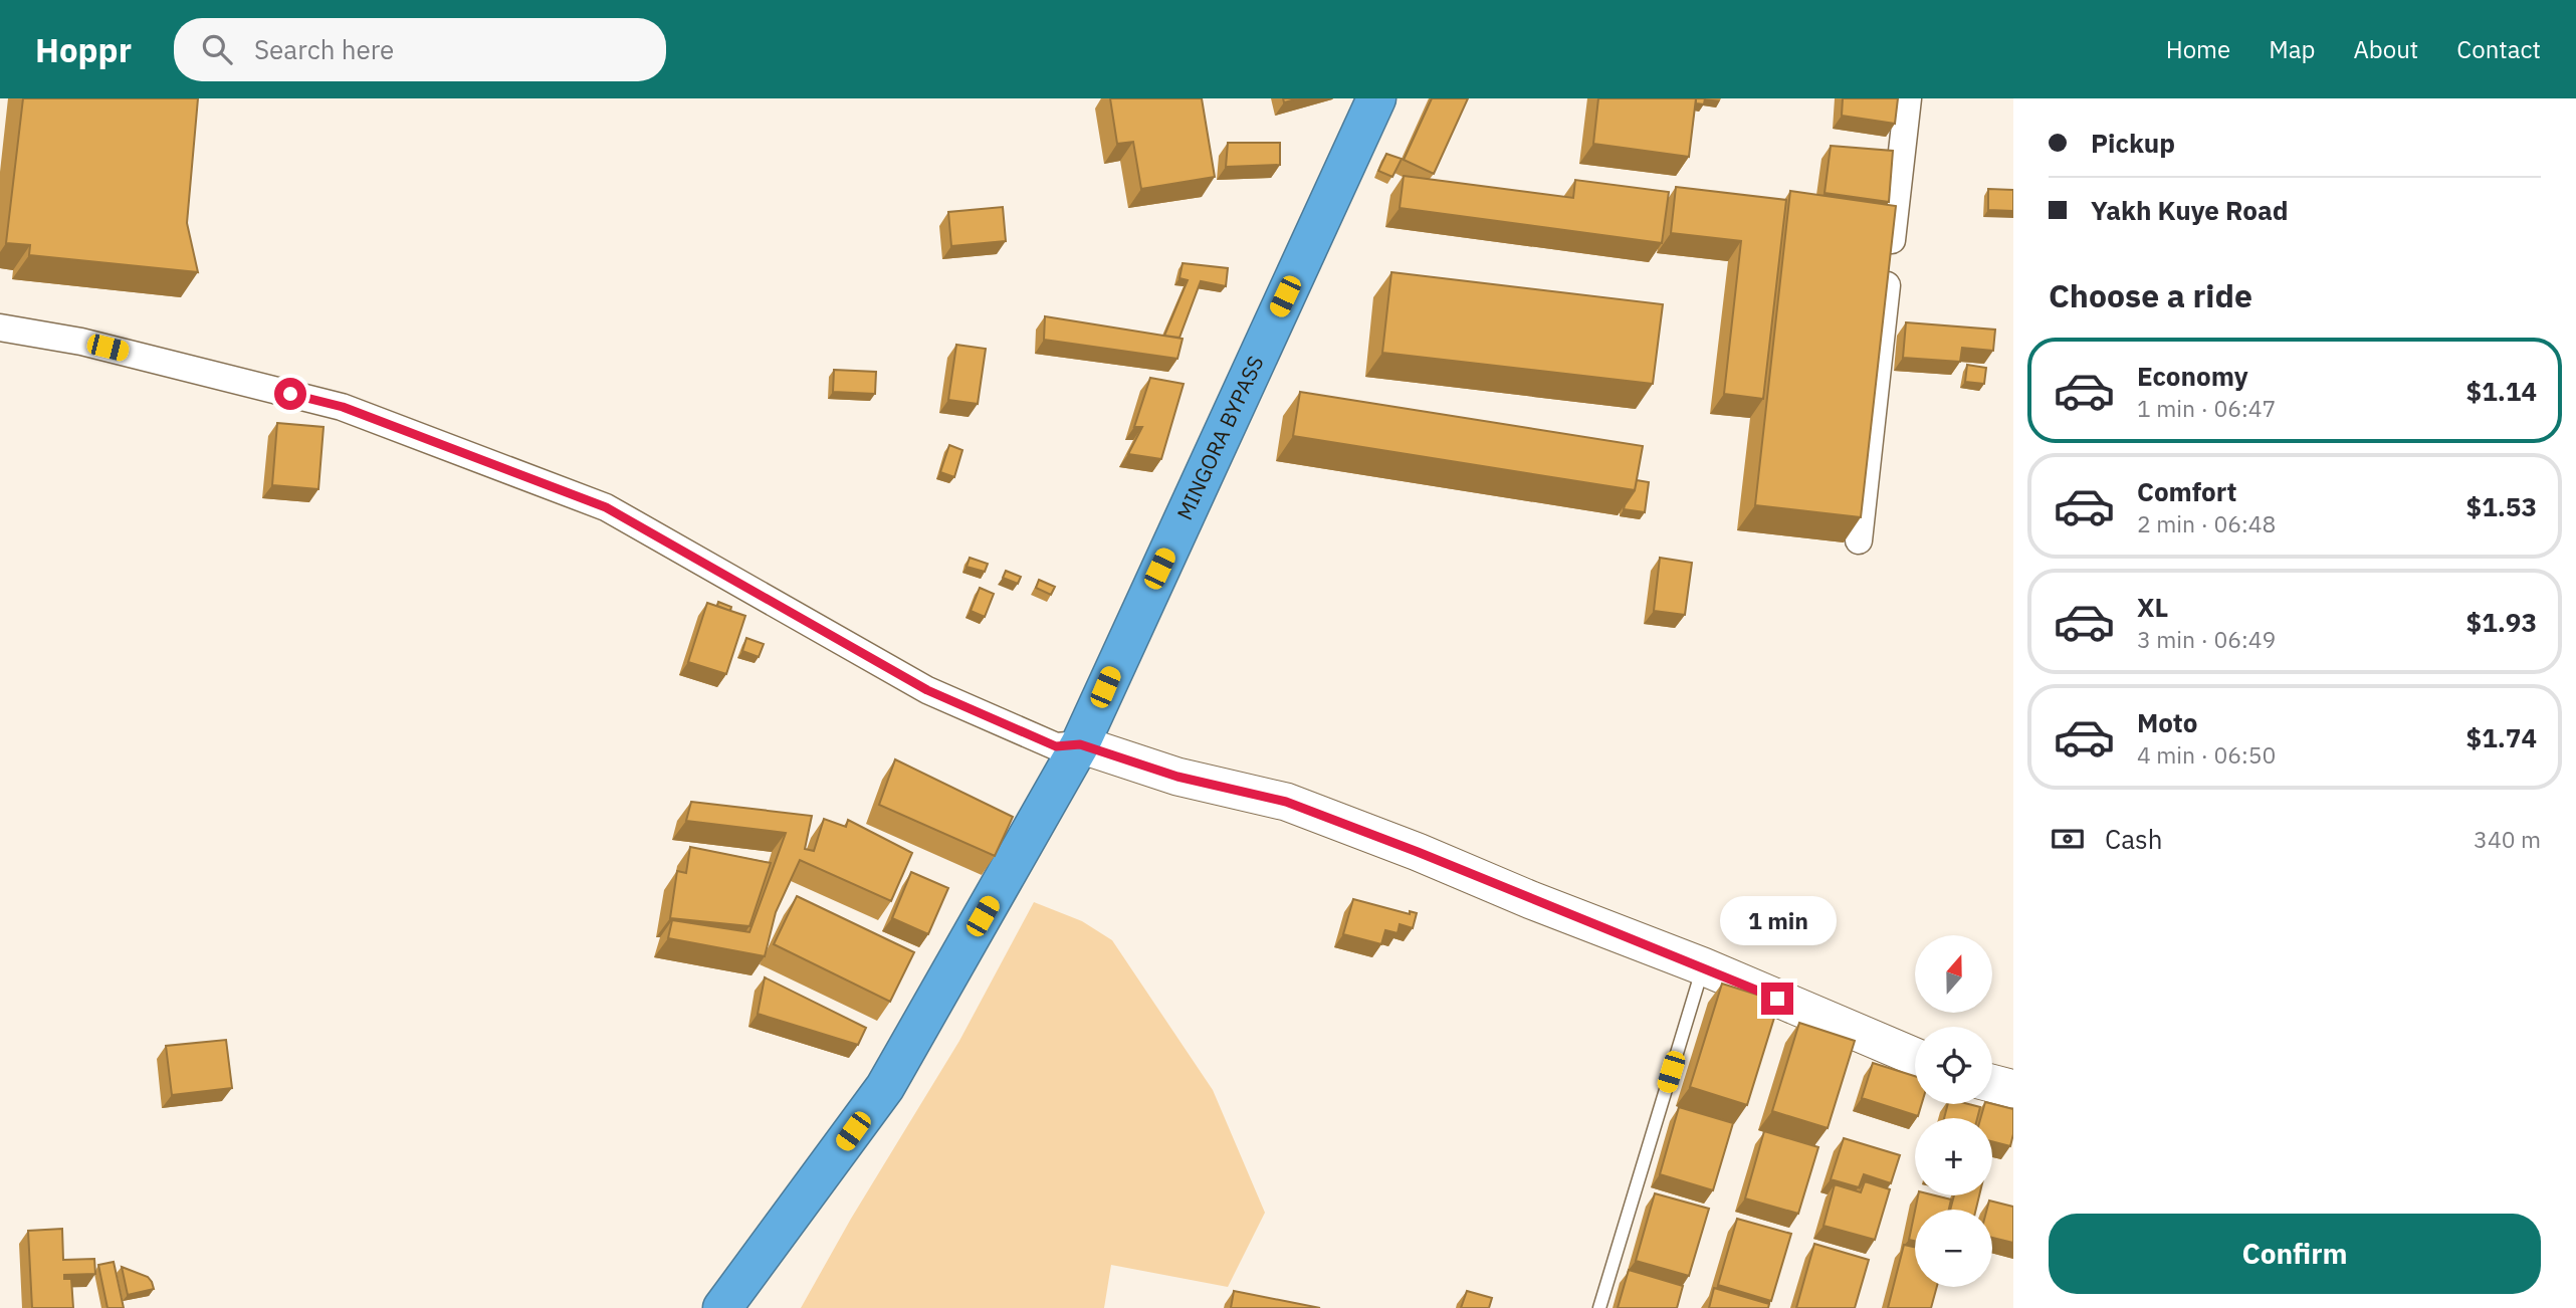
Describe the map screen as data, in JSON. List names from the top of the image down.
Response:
{
  "streets": {
    "highway": ["MINGORA BYPASS"]
  },
  "north": "top",
  "page": {
    "header": "Hoppr",
    "search": "Search here",
    "nav": [
      "Home",
      "Map",
      "About",
      "Contact"
    ],
    "banner": ["Pickup", "Yakh Kuye Road"],
    "heading": "Choose a ride",
    "list": [
      {
        "name": "Economy",
        "note": "1 min · 06:47",
        "value": "$1.14"
      },
      {
        "name": "Comfort",
        "note": "2 min · 06:48",
        "value": "$1.53"
      },
      {
        "name": "XL",
        "note": "3 min · 06:49",
        "value": "$1.93"
      },
      {
        "name": "Moto",
        "note": "4 min · 06:50",
        "value": "$1.74"
      }
    ],
    "pay": ["Cash", "340 m"],
    "bubble": "1 min",
    "map_buttons": ["+", "−"],
    "buttons": "Confirm"
  }
}
